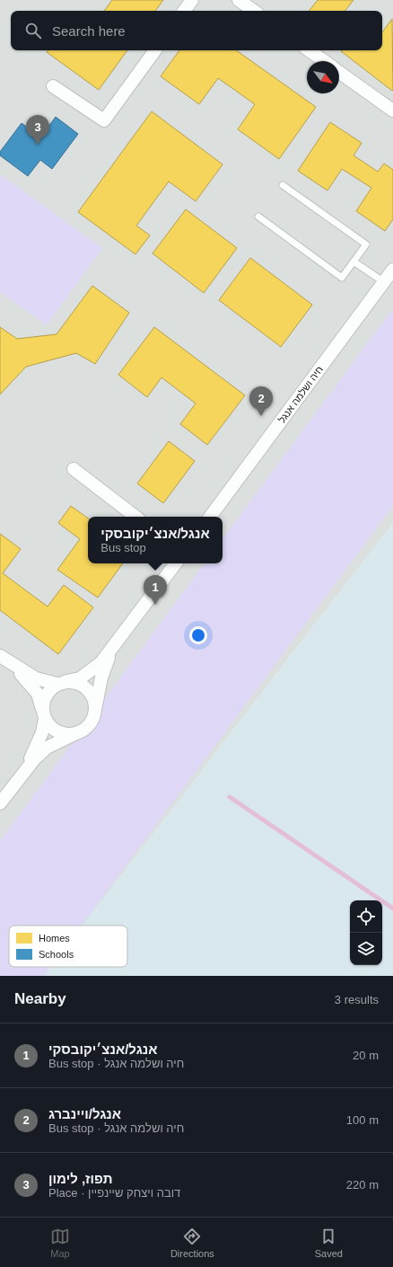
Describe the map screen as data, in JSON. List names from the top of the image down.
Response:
{
  "streets": {
    "street": ["חיה ושלמה אנגל"]
  },
  "legend": ["Homes", "Schools"],
  "north": "bottom right",
  "page": {
    "search": "Search here",
    "pins": ["3", "2", "1"],
    "popup": ["אנגל/אנצ׳יקובסקי", "Bus stop"],
    "heading": ["Nearby", "3 results"],
    "list": [
      {
        "mark": "1",
        "name": "אנגל/אנצ׳יקובסקי",
        "note": "Bus stop · חיה ושלמה אנגל",
        "value": "20 m"
      },
      {
        "mark": "2",
        "name": "אנגל/ויינברג",
        "note": "Bus stop · חיה ושלמה אנגל",
        "value": "100 m"
      },
      {
        "mark": "3",
        "name": "תפוז, לימון",
        "note": "Place · דובה ויצחק שיינפיין",
        "value": "220 m"
      }
    ],
    "nav": ["Map", "Directions", "Saved"]
  }
}
